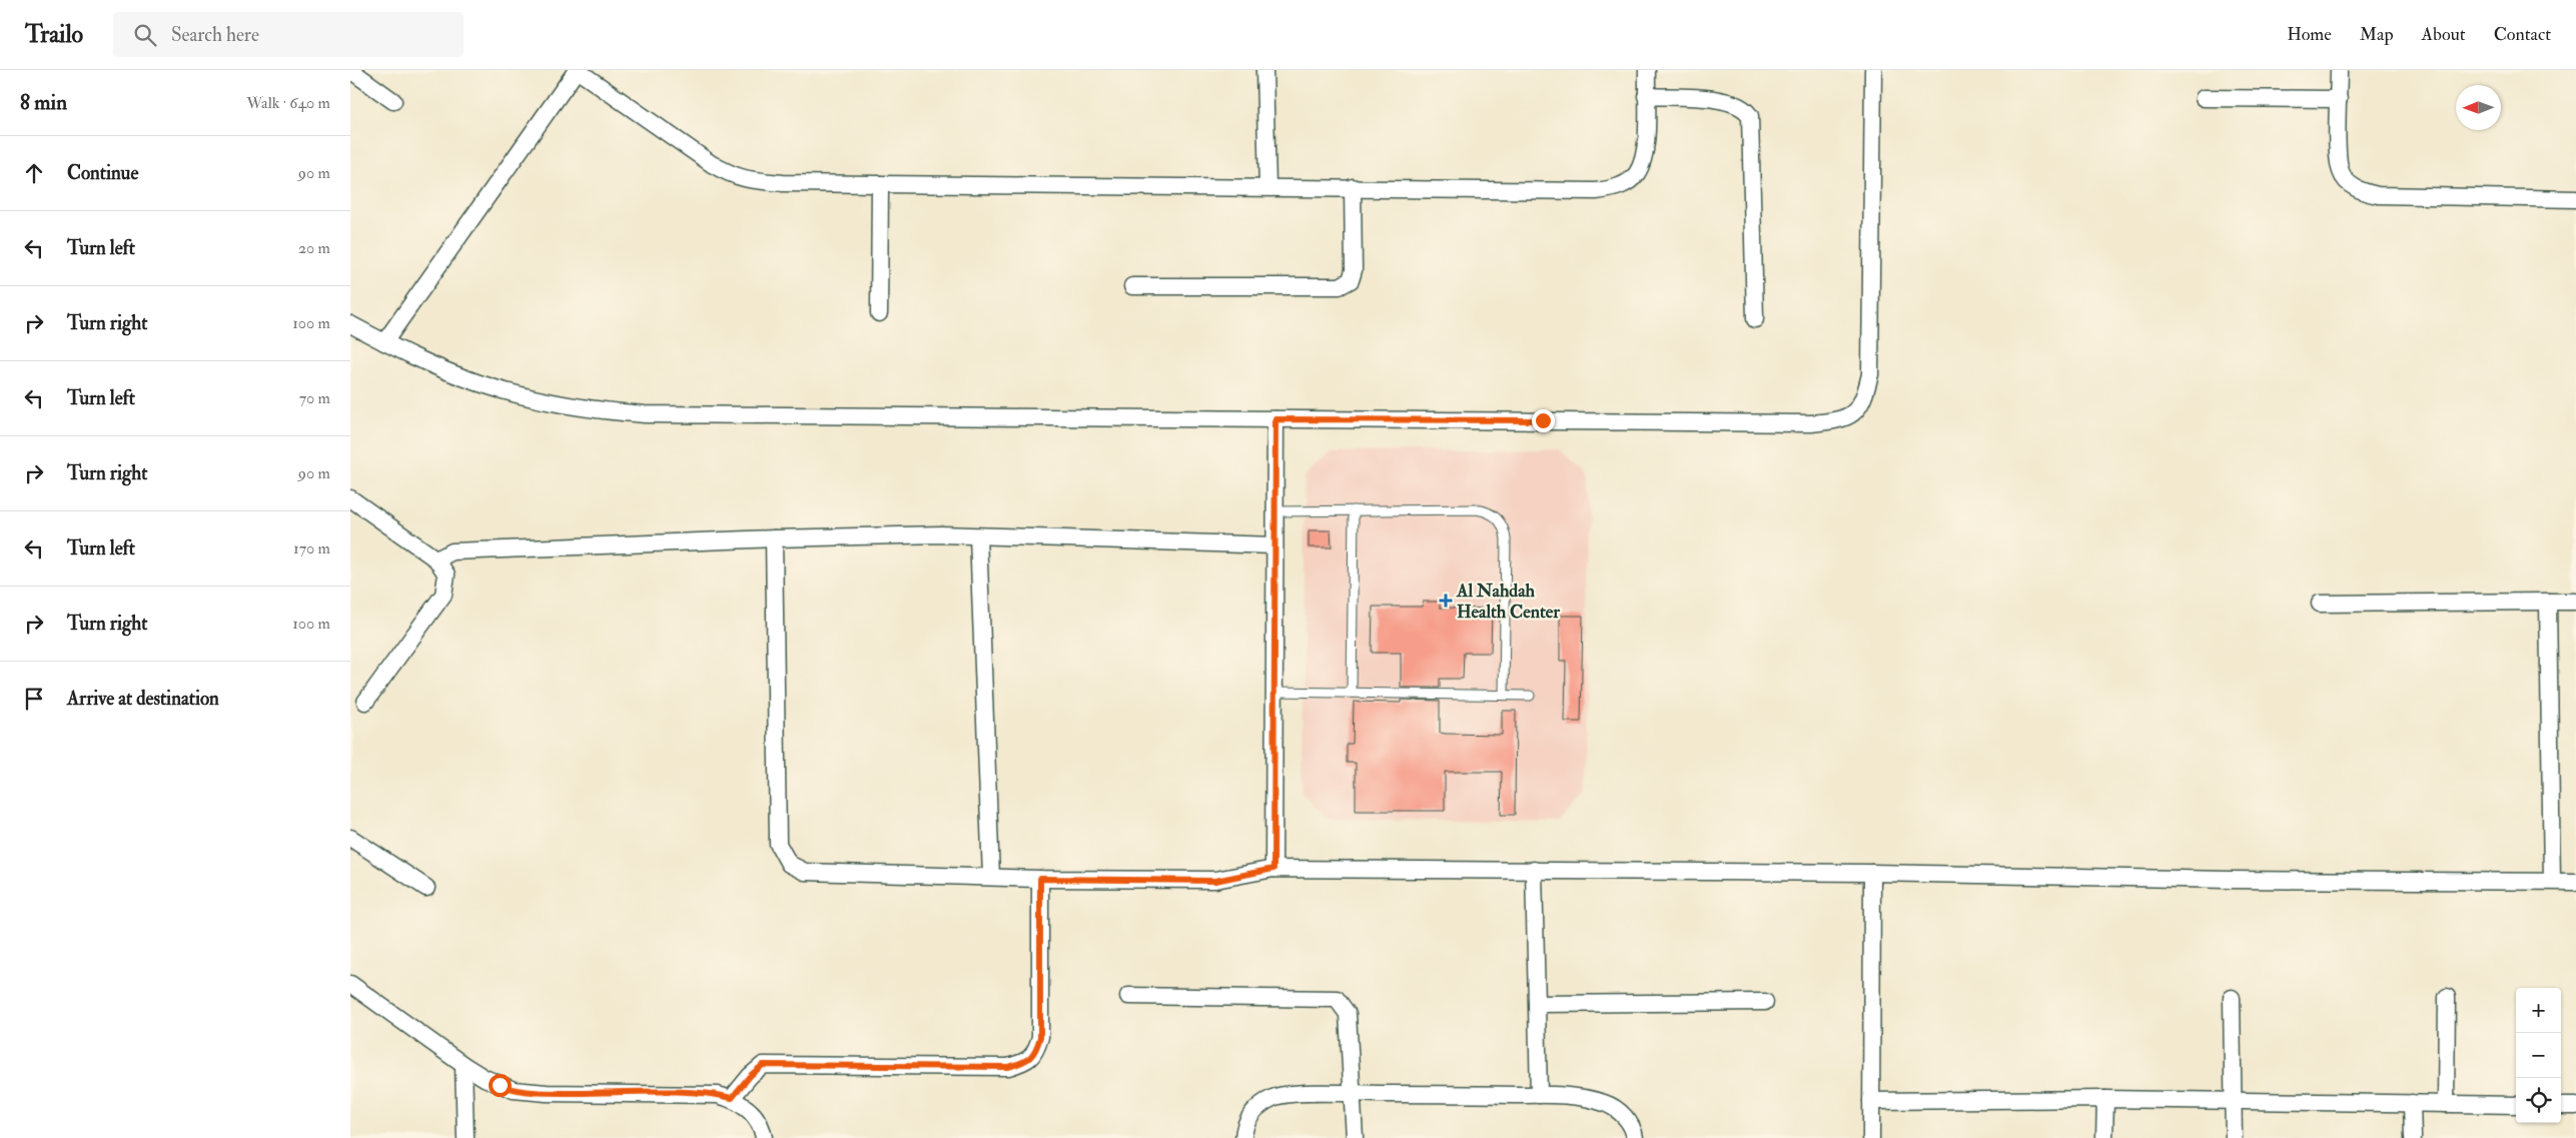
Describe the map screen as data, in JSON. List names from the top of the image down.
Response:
{
  "places": {
    "health": ["Al Nahdah Health Center"]
  },
  "north": "left",
  "page": {
    "header": "Trailo",
    "search": "Search here",
    "nav": [
      "Home",
      "Map",
      "About",
      "Contact"
    ],
    "heading": ["8 min", "Walk · 640 m"],
    "list": [
      ["Continue", "90 m"],
      ["Turn left", "20 m"],
      ["Turn right", "100 m"],
      ["Turn left", "70 m"],
      ["Turn right", "90 m"],
      ["Turn left", "170 m"],
      ["Turn right", "100 m"],
      "Arrive at destination"
    ],
    "map_buttons": ["+", "−"]
  }
}
